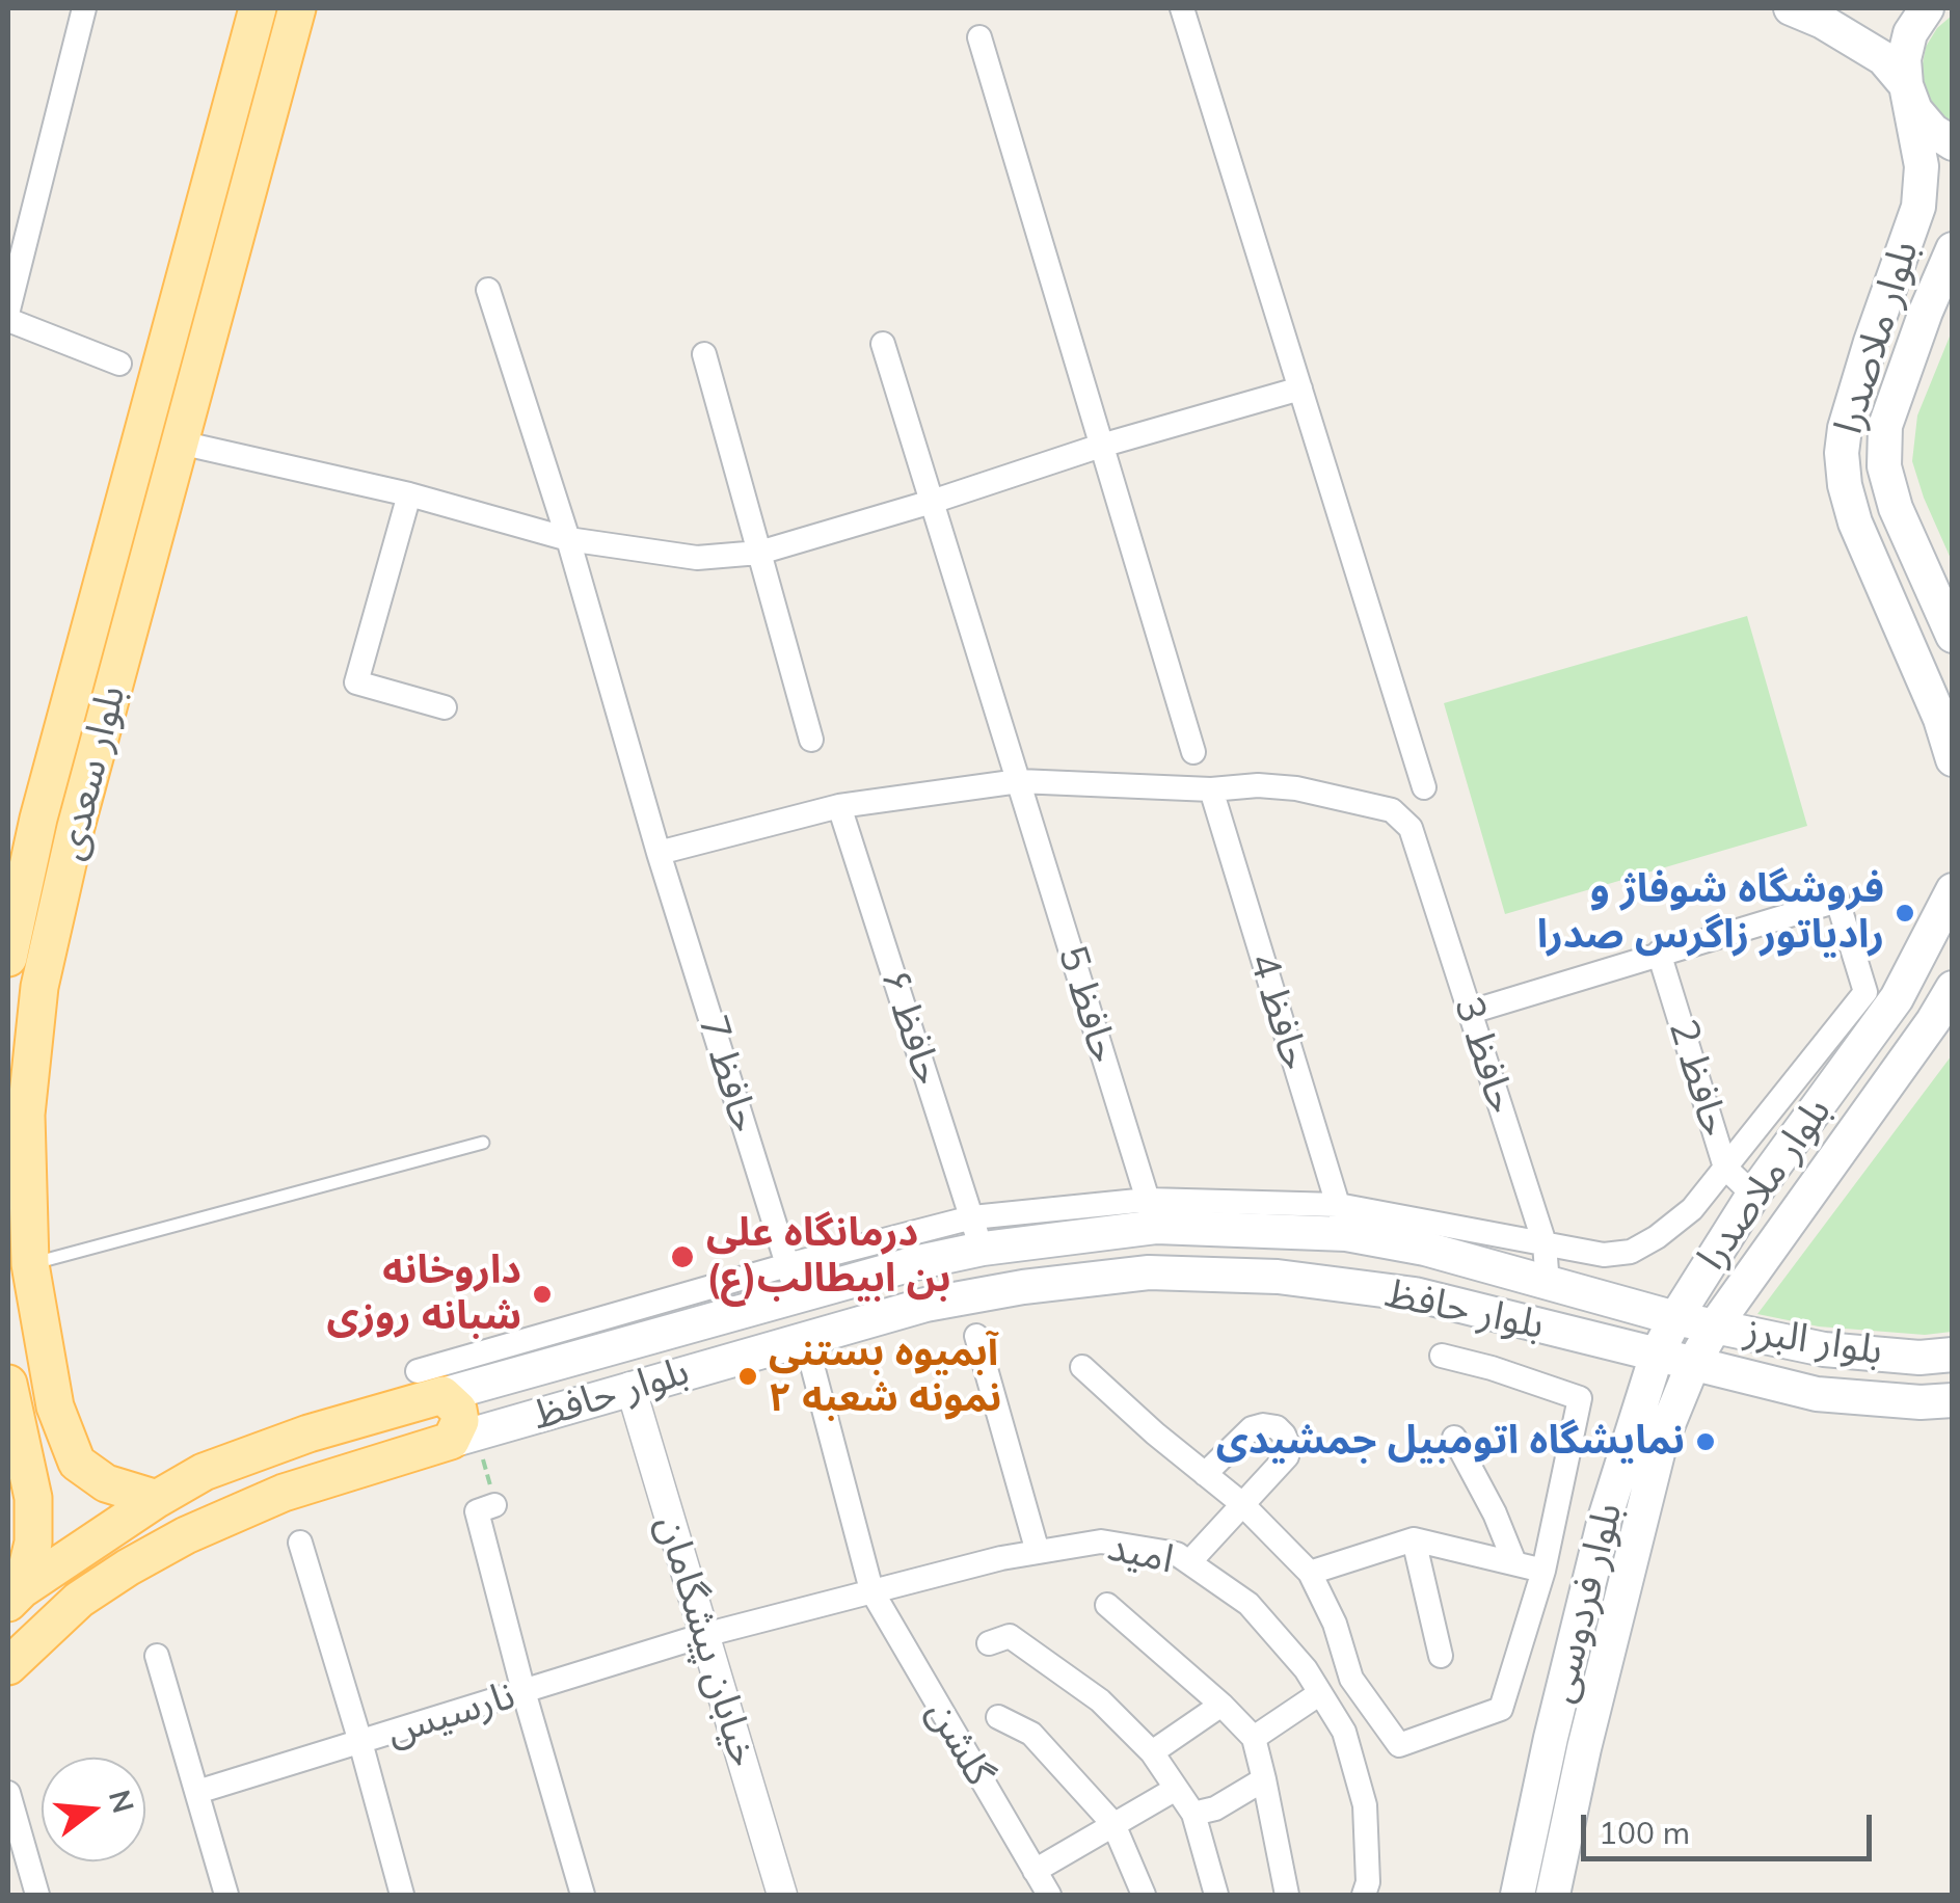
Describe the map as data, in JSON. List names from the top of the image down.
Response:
{
  "streets": {
    "main road": [
      "بلوار ملاصدرا",
      "بلوار سعدی",
      "بلوار حافظ",
      "بلوار البرز",
      "بلوار فردوسی"
    ],
    "street": [
      "حافظ 5",
      "حافظ 4",
      "حافظ ۶",
      "حافظ 3",
      "حافظ 7",
      "حافظ 2",
      "امید",
      "خیابان پیشگامان",
      "نارسیس",
      "گلشن"
    ]
  },
  "crossings": [
    ["بلوار ملاصدرا", "حافظ 2"],
    ["بلوار ملاصدرا", "بلوار حافظ"],
    ["بلوار ملاصدرا", "بلوار البرز"],
    ["بلوار ملاصدرا", "بلوار فردوسی"],
    ["بلوار سعدی", "بلوار حافظ"],
    ["حافظ 5", "بلوار حافظ"],
    ["حافظ 4", "حافظ 3"],
    ["حافظ 4", "بلوار حافظ"],
    ["حافظ ۶", "بلوار حافظ"],
    ["حافظ 3", "بلوار حافظ"],
    ["حافظ 7", "بلوار حافظ"],
    ["بلوار حافظ", "بلوار البرز"],
    ["بلوار حافظ", "بلوار فردوسی"],
    ["بلوار حافظ", "خیابان پیشگامان"],
    ["بلوار حافظ", "گلشن"],
    ["بلوار البرز", "بلوار فردوسی"],
    ["امید", "خیابان پیشگامان"],
    ["امید", "نارسیس"],
    ["امید", "گلشن"],
    ["خیابان پیشگامان", "نارسیس"]
  ],
  "places": [
    "فروشگاه شوفاژ و رادیاتور زاگرس صدرا",
    "درمانگاه علی بن ابیطالب(ع)",
    "داروخانه شبانه روزی",
    "آبمیوه بستنی نمونه شعبه ۲",
    "نمایشگاه اتومبیل جمشیدی"
  ],
  "scale_bar": "100 m",
  "north": "right"
}
